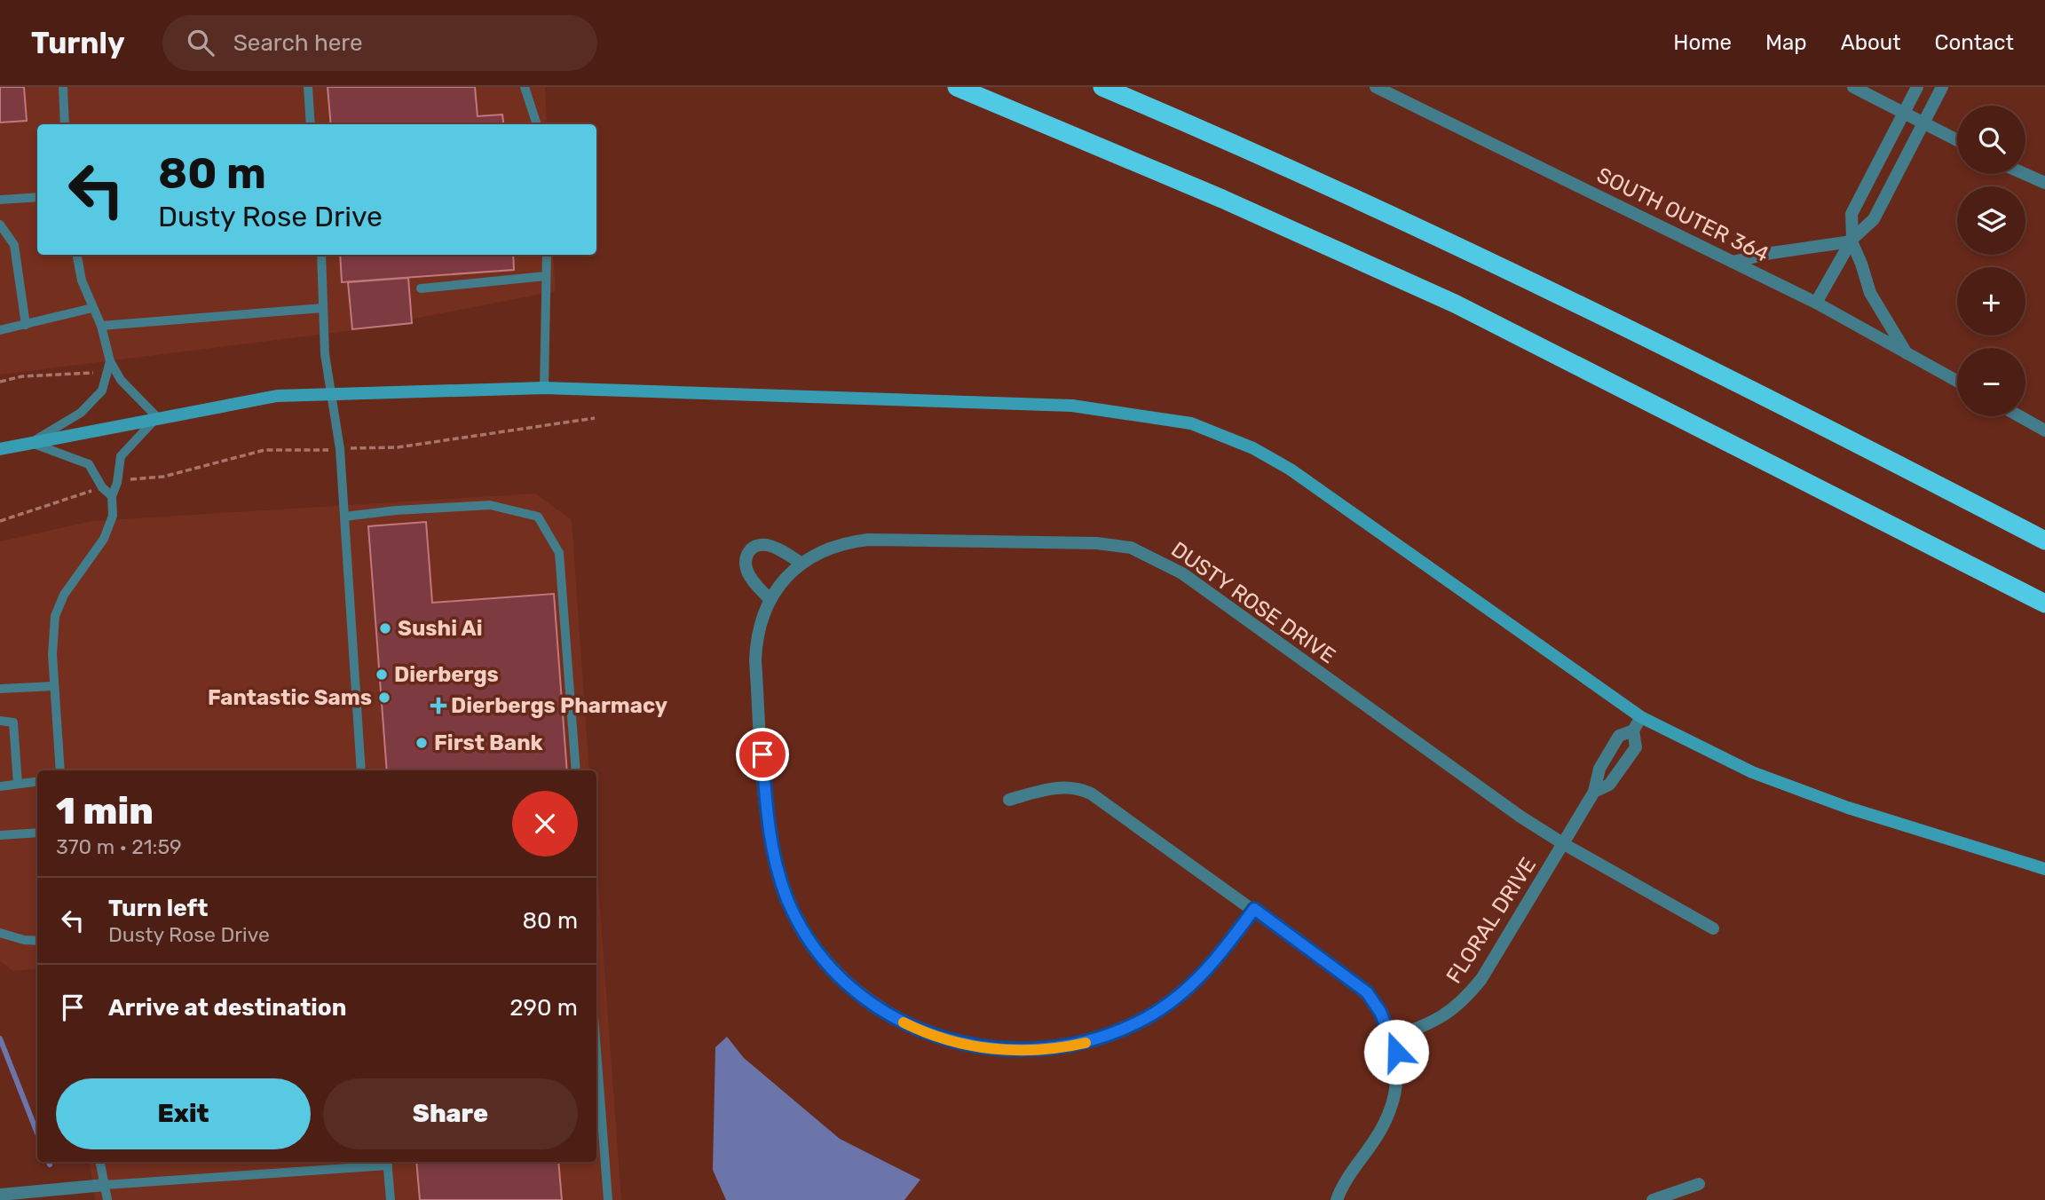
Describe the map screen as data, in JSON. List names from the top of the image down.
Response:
{
  "streets": {
    "street": ["SOUTH OUTER 364", "DUSTY ROSE DRIVE", "FLORAL DRIVE"]
  },
  "crossings": [
    ["DUSTY ROSE DRIVE", "FLORAL DRIVE"]
  ],
  "places": {
    "other": [
      "Sushi Ai",
      "Dierbergs",
      "Fantastic Sams",
      "First Bank"
    ],
    "health": ["Dierbergs Pharmacy"]
  },
  "page": {
    "header": "Turnly",
    "search": "Search here",
    "nav": [
      "Home",
      "Map",
      "About",
      "Contact"
    ],
    "map_buttons": ["+", "−"],
    "turn": ["80 m", "Dusty Rose Drive"],
    "heading": ["1 min", "370 m · 21:59"],
    "list": [
      {
        "name": "Turn left",
        "note": "Dusty Rose Drive",
        "value": "80 m"
      },
      {
        "name": "Arrive at destination",
        "value": "290 m"
      }
    ],
    "buttons": ["Exit", "Share"]
  }
}
